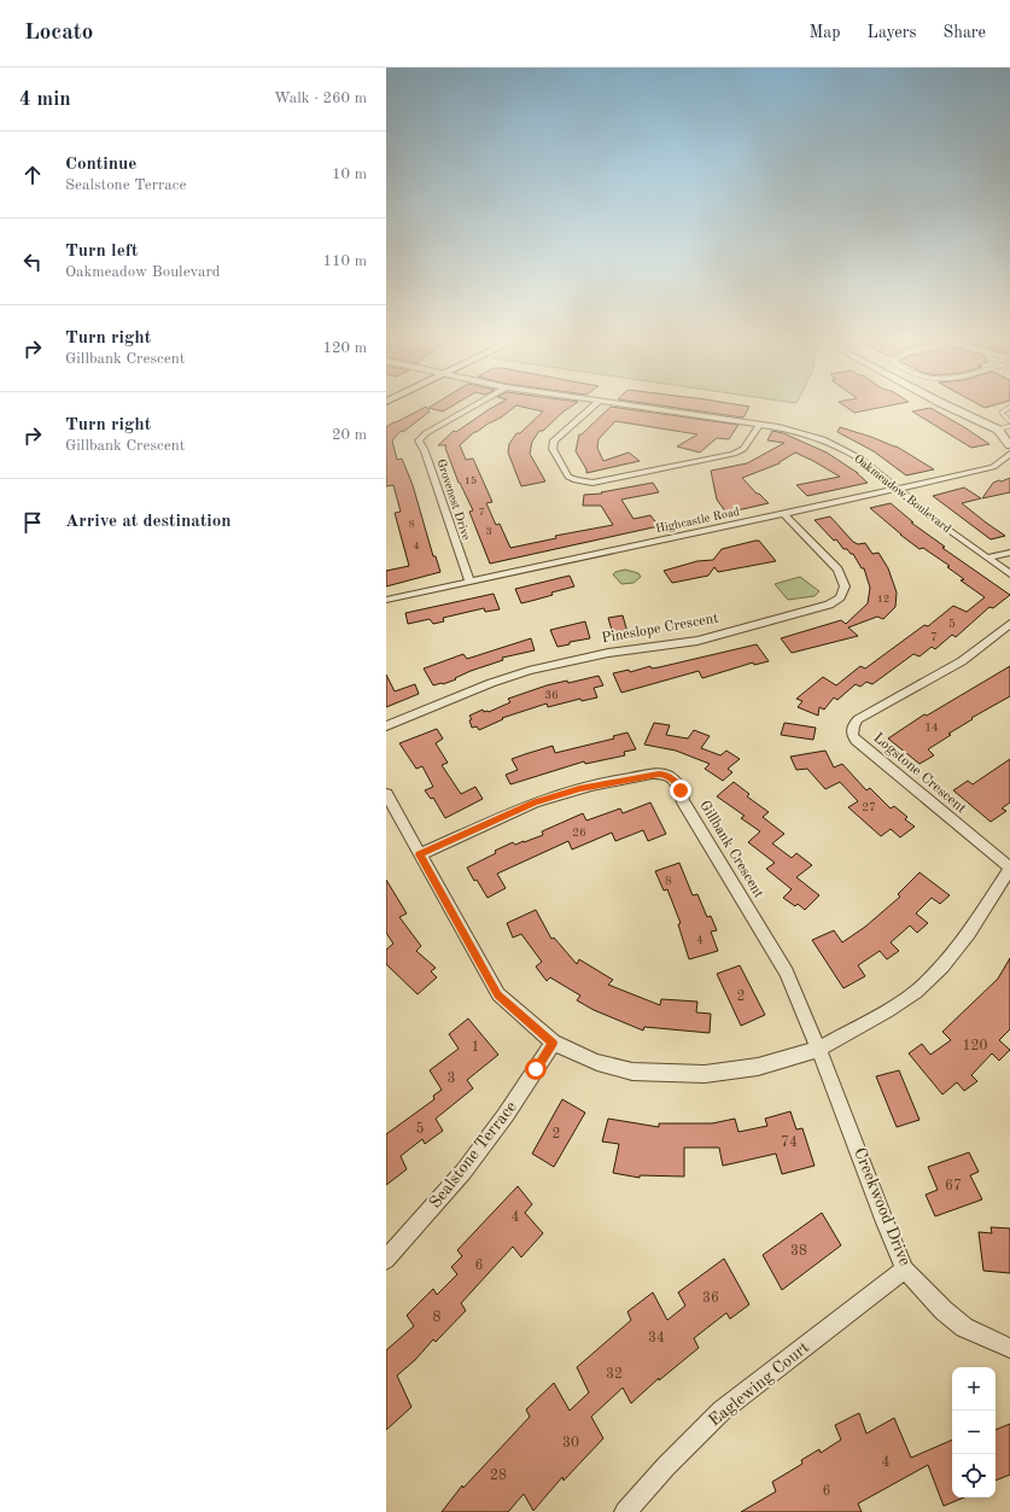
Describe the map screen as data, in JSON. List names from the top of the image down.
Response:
{
  "streets": {
    "street": [
      "Oakmeadow Boulevard",
      "Grovenest Drive",
      "Highcastle Road",
      "Pineslope Crescent",
      "Logstone Crescent",
      "Gillbank Crescent",
      "Sealstone Terrace",
      "Creekwood Drive",
      "Eaglewing Court"
    ]
  },
  "crossings": [
    ["Oakmeadow Boulevard", "Highcastle Road"],
    ["Grovenest Drive", "Highcastle Road"],
    ["Highcastle Road", "Pineslope Crescent"],
    ["Gillbank Crescent", "Creekwood Drive"],
    ["Creekwood Drive", "Eaglewing Court"]
  ],
  "house_numbers": [
    "15",
    "7",
    "8",
    "3",
    "4",
    "12",
    "5",
    "7",
    "36",
    "14",
    "27",
    "26",
    "8",
    "4",
    "2",
    "120",
    "1",
    "3",
    "5",
    "2",
    "74",
    "67",
    "4",
    "38",
    "6",
    "36",
    "8",
    "34",
    "32",
    "30",
    "4",
    "28",
    "6"
  ],
  "page": {
    "header": "Locato",
    "nav": ["Map", "Layers", "Share"],
    "heading": ["4 min", "Walk · 260 m"],
    "list": [
      ["Continue", "Sealstone Terrace", "10 m"],
      ["Turn left", "Oakmeadow Boulevard", "110 m"],
      ["Turn right", "Gillbank Crescent", "120 m"],
      ["Turn right", "Gillbank Crescent", "20 m"],
      "Arrive at destination"
    ],
    "map_buttons": ["+", "−"]
  }
}
